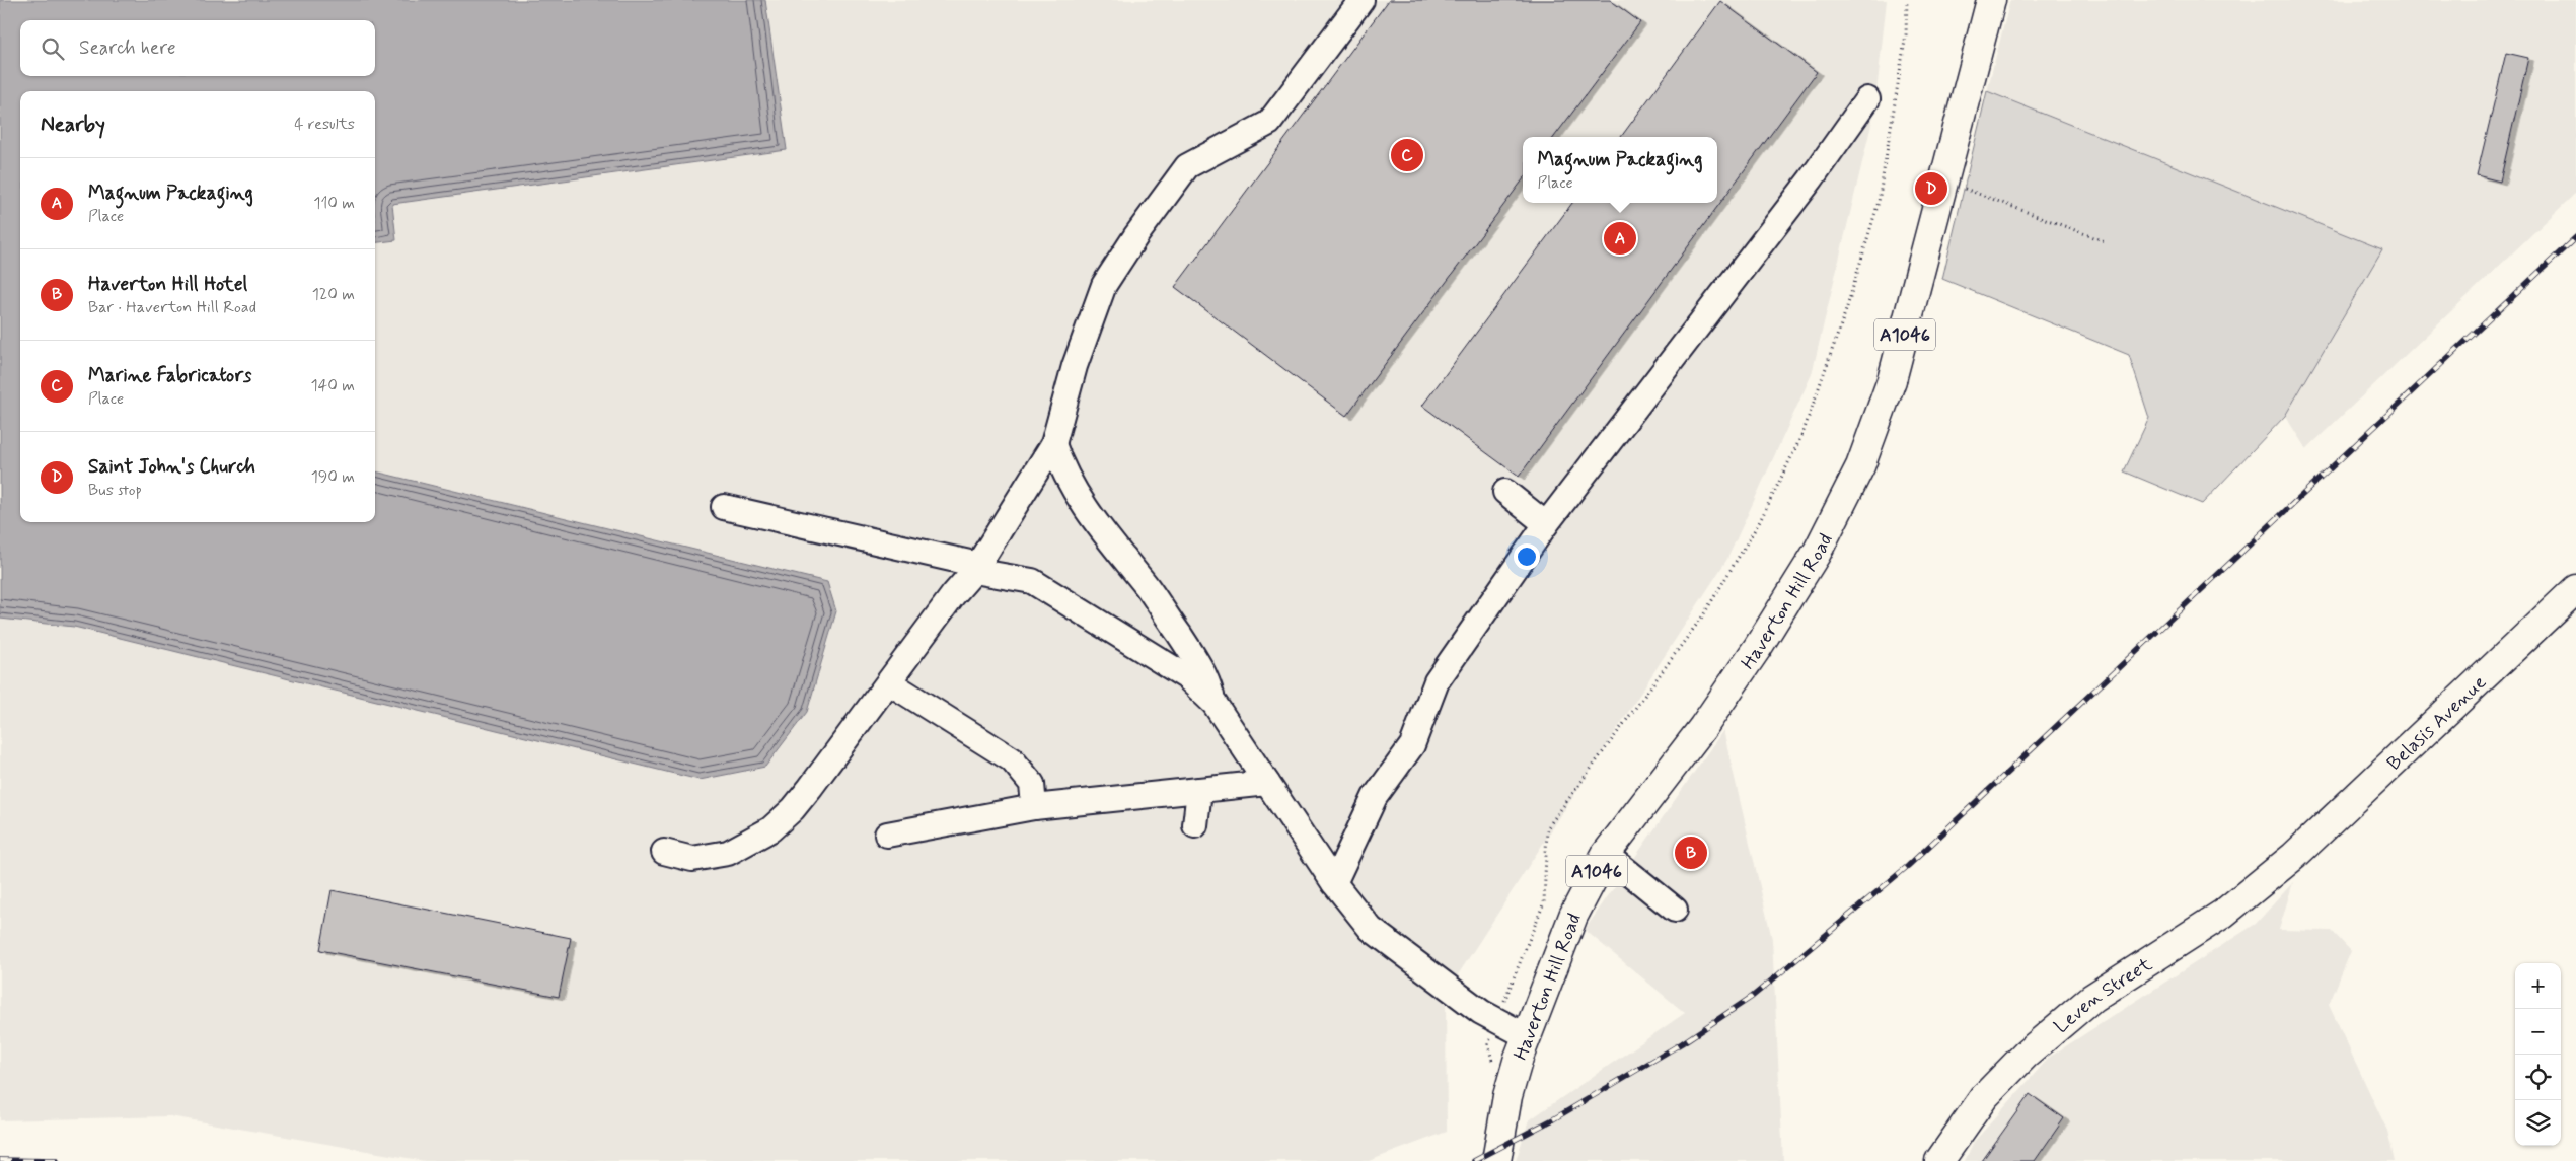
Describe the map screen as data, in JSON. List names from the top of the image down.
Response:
{
  "streets": {
    "main road": [
      "A1046",
      "Haverton Hill Road",
      "Belasis Avenue",
      "Leven Street"
    ]
  },
  "crossings": [
    ["Belasis Avenue", "Leven Street"]
  ],
  "page": {
    "search": "Search here",
    "heading": ["Nearby", "4 results"],
    "popup": ["Magnum Packaging", "Place"],
    "pins": [
      "C",
      "D",
      "A",
      "B"
    ],
    "list": [
      {
        "mark": "A",
        "name": "Magnum Packaging",
        "note": "Place",
        "value": "110 m"
      },
      {
        "mark": "B",
        "name": "Haverton Hill Hotel",
        "note": "Bar · Haverton Hill Road",
        "value": "120 m"
      },
      {
        "mark": "C",
        "name": "Marine Fabricators",
        "note": "Place",
        "value": "140 m"
      },
      {
        "mark": "D",
        "name": "Saint John's Church",
        "note": "Bus stop",
        "value": "190 m"
      }
    ],
    "map_buttons": ["+", "−"]
  }
}
